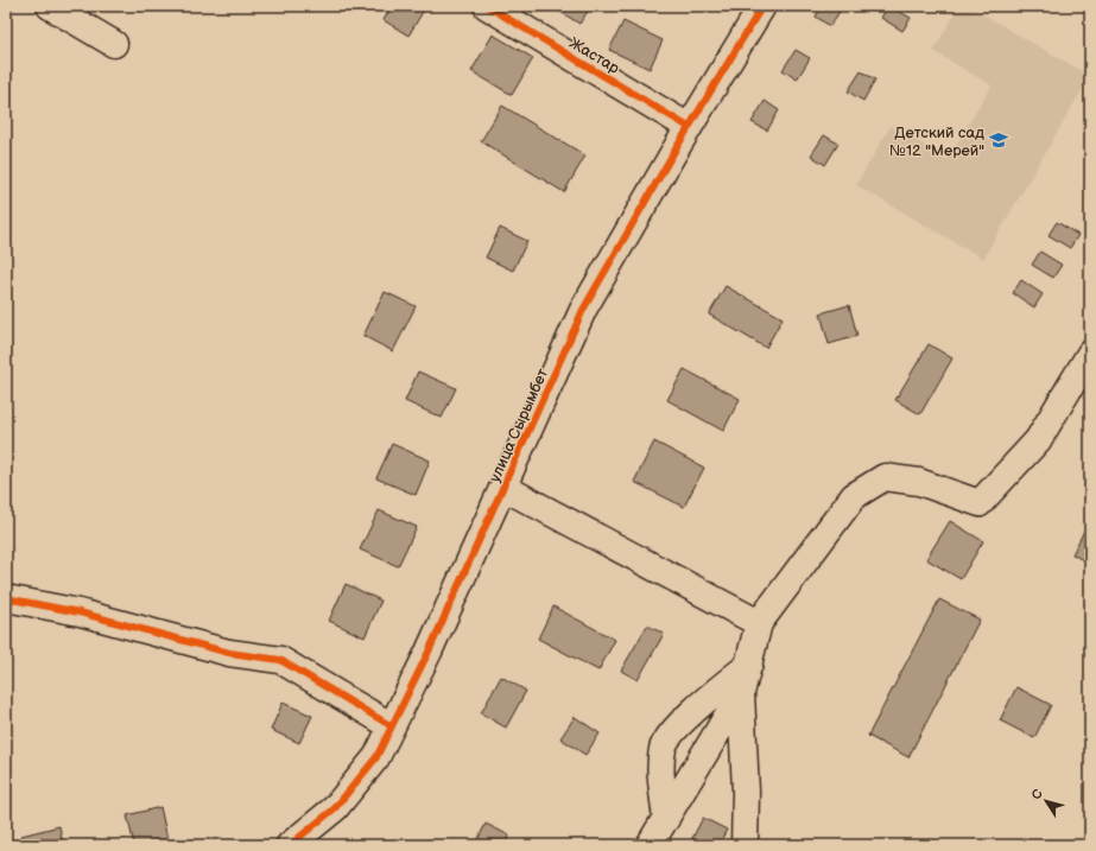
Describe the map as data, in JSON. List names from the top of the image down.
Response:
{
  "streets": {
    "street": ["Жастар", "улица Сырымбет"]
  },
  "crossings": [
    ["Жастар", "улица Сырымбет"]
  ],
  "places": {
    "school or university": ["Детский сад №12 \"Мерей\""]
  },
  "north": "top left"
}
